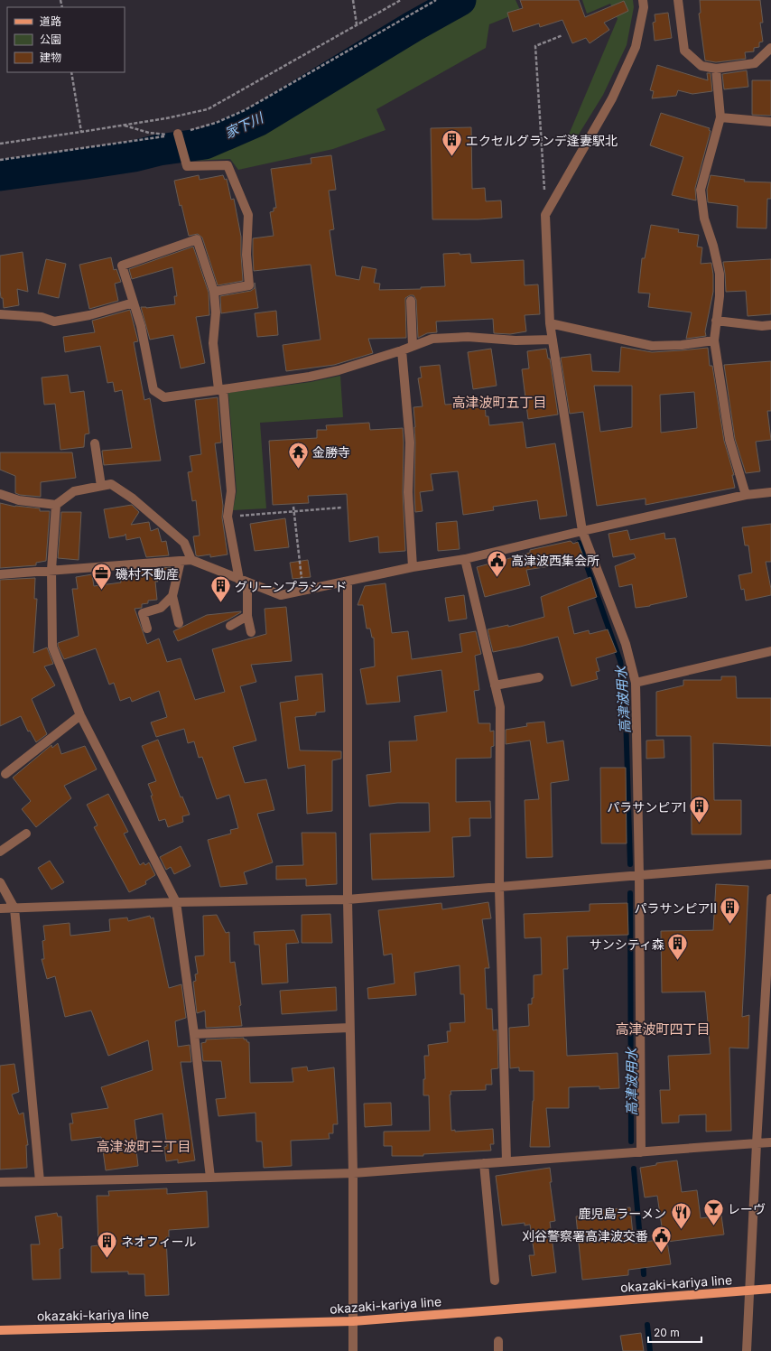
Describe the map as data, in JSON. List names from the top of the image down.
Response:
{
  "streets": {
    "main road": ["okazaki-kariya line"]
  },
  "districts": ["高津波町五丁目", "高津波町四丁目", "高津波町三丁目"],
  "water": ["家下川", "高津波用水"],
  "places": {
    "building": [
      "エクセルグランデ逢妻駅北",
      "グリーンプラシード",
      "パラサンピアⅠ",
      "パラサンピアⅡ",
      "サンシティ森",
      "ネオフィール"
    ],
    "temple": ["金勝寺"],
    "public building": ["高津波西集会所", "刈谷警察署高津波交番"],
    "office": ["磯村不動産"],
    "bar": ["レーヴ"],
    "restaurant": ["鹿児島ラーメン"]
  },
  "legend": ["道路", "公園", "建物"],
  "scale_bar": "20 m"
}
